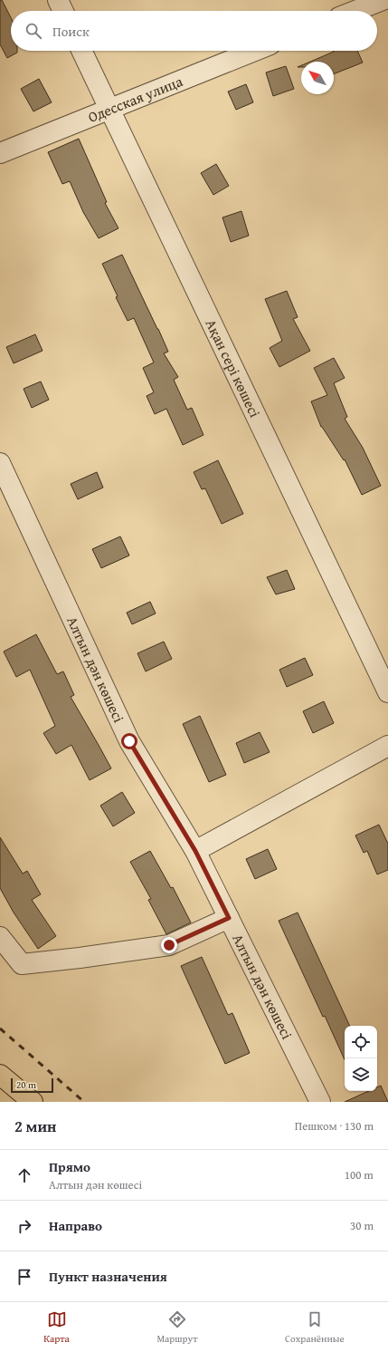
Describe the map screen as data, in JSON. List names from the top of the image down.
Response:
{
  "streets": {
    "street": ["Одесская улица", "Ақан сері көшесі", "Алтын дән көшесі"]
  },
  "crossings": [
    ["Одесская улица", "Ақан сері көшесі"]
  ],
  "scale_bar": "20 m",
  "north": "top left",
  "page": {
    "search": "Поиск",
    "scale": "20 m",
    "heading": ["2 мин", "Пешком · 130 m"],
    "list": [
      ["Прямо", "Алтын дән көшесі", "100 m"],
      ["Направо", "30 m"],
      "Пункт назначения"
    ],
    "nav": ["Карта", "Маршрут", "Сохранённые"]
  }
}
